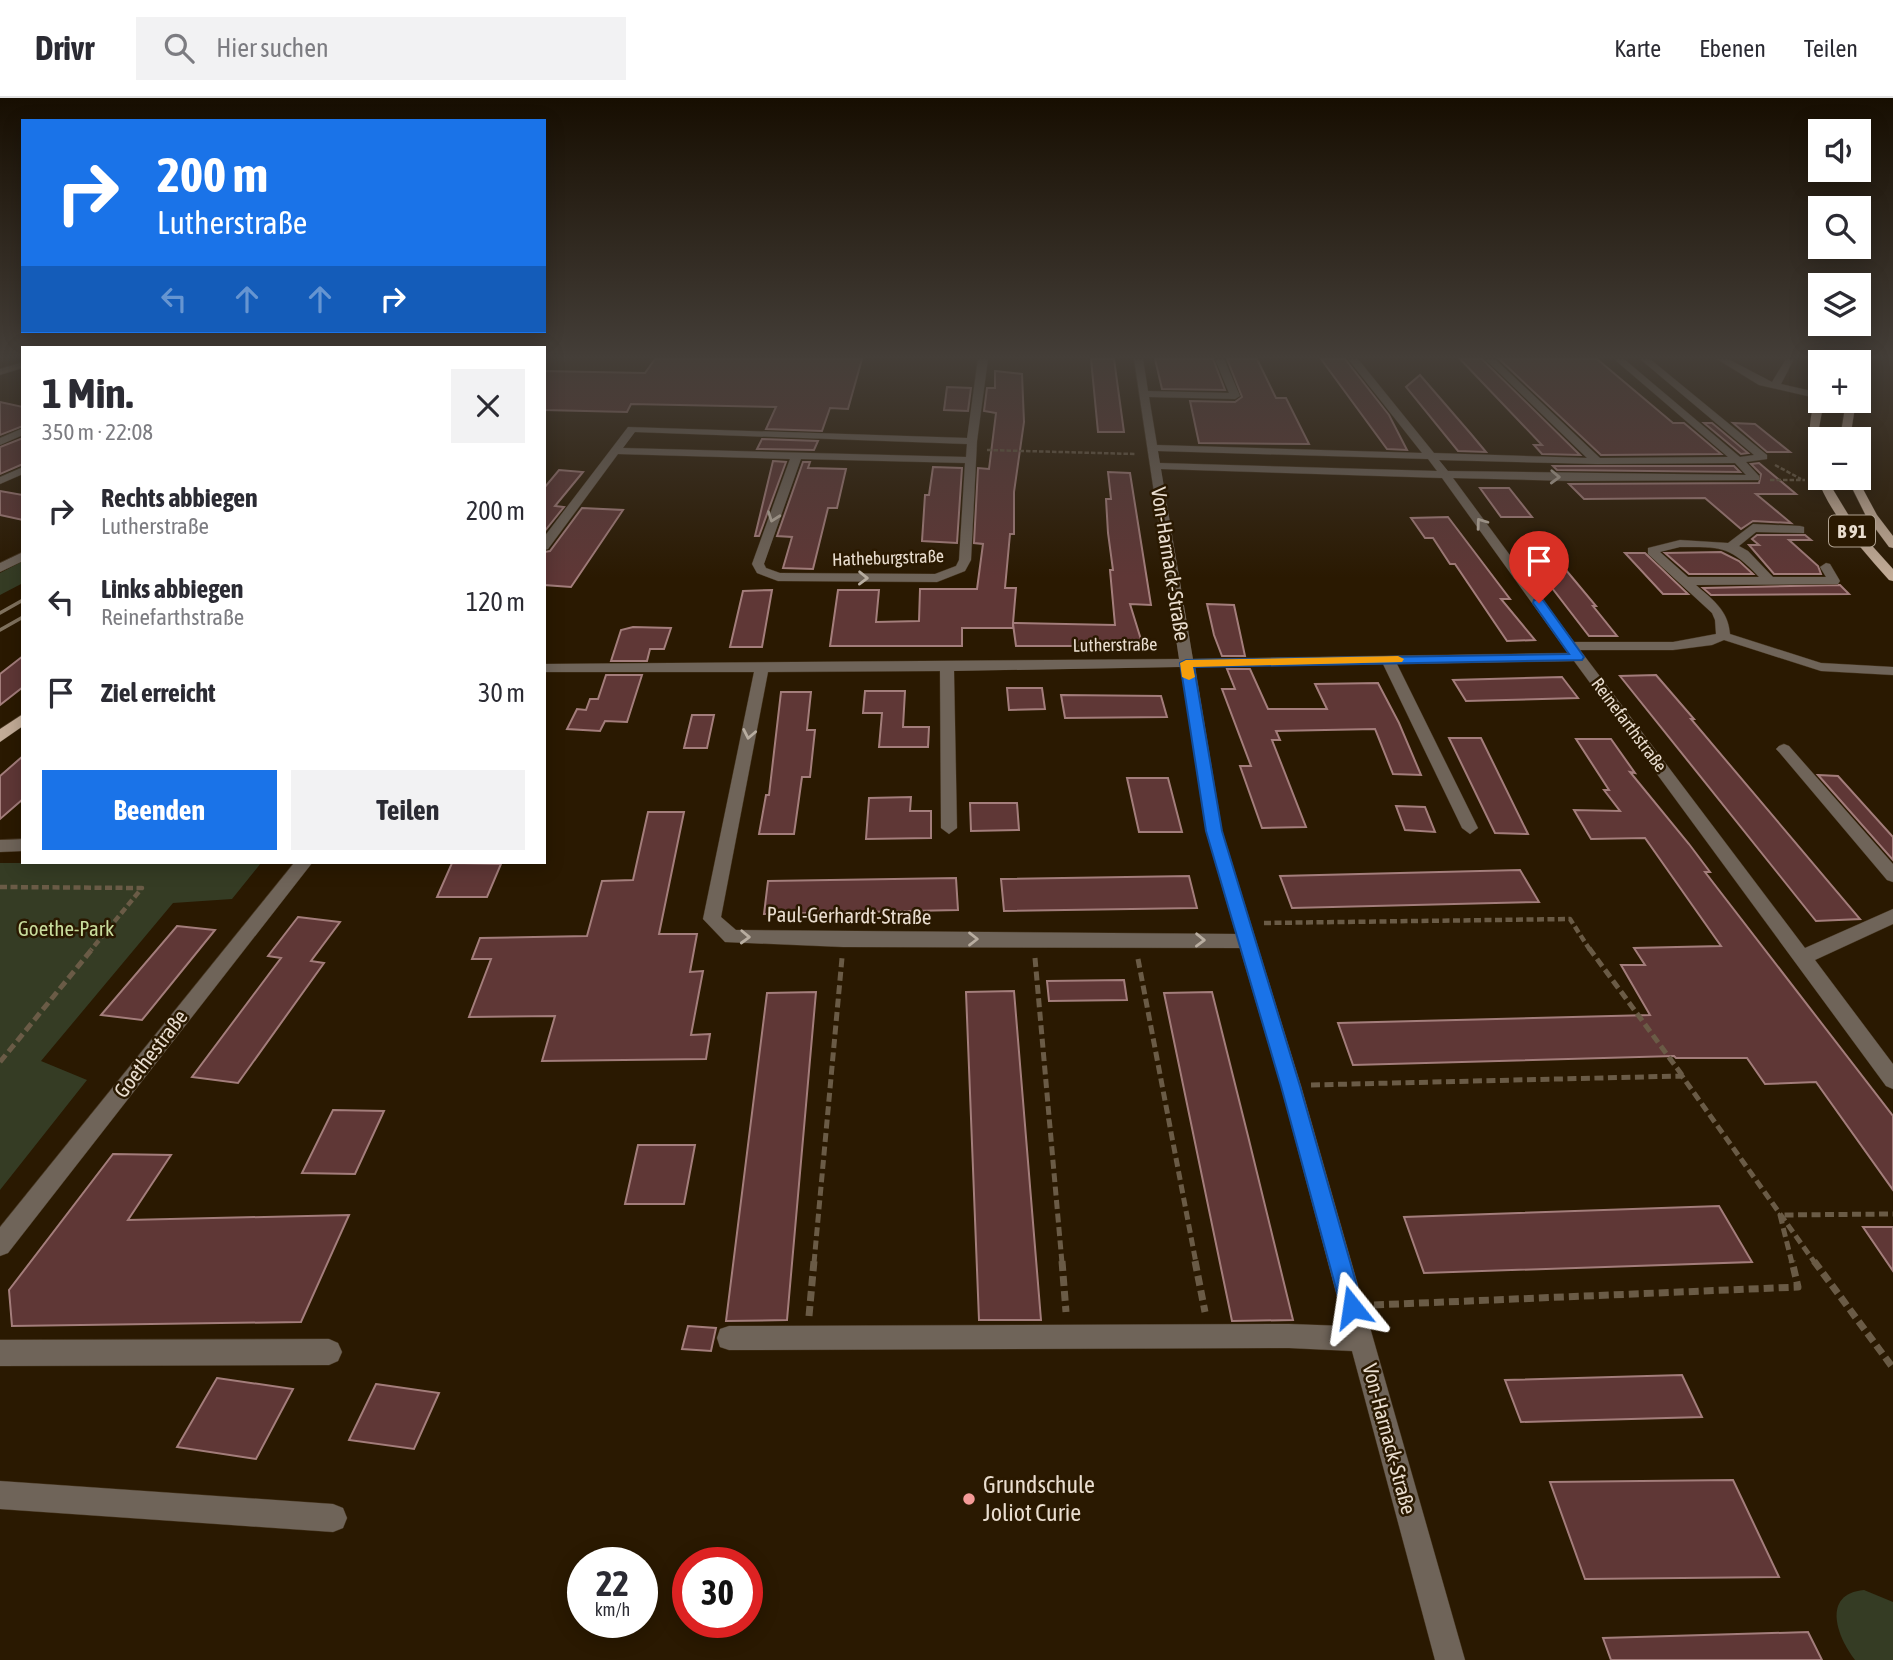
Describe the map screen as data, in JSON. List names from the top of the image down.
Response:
{
  "streets": {
    "main road": ["B 91"],
    "street": [
      "Hatheburgstraße",
      "Von-Harnack-Straße",
      "Lutherstraße",
      "Reinefarthstraße",
      "Paul-Gerhardt-Straße",
      "Goethestraße"
    ]
  },
  "crossings": [
    ["Von-Harnack-Straße", "Lutherstraße"],
    ["Von-Harnack-Straße", "Paul-Gerhardt-Straße"],
    ["Lutherstraße", "Reinefarthstraße"],
    ["Lutherstraße", "Paul-Gerhardt-Straße"]
  ],
  "parks": ["Goethe-Park"],
  "places": ["Grundschule Joliot Curie"],
  "page": {
    "header": "Drivr",
    "search": "Hier suchen",
    "nav": ["Karte", "Ebenen", "Teilen"],
    "map_buttons": ["+", "−"],
    "turn": ["200 m", "Lutherstraße"],
    "heading": ["1 Min.", "350 m · 22:08"],
    "list": [
      {
        "name": "Rechts abbiegen",
        "note": "Lutherstraße",
        "value": "200 m"
      },
      {
        "name": "Links abbiegen",
        "note": "Reinefarthstraße",
        "value": "120 m"
      },
      {
        "name": "Ziel erreicht",
        "value": "30 m"
      }
    ],
    "buttons": ["Beenden", "Teilen"],
    "speed": "22 km/h",
    "limit": "30"
  }
}
